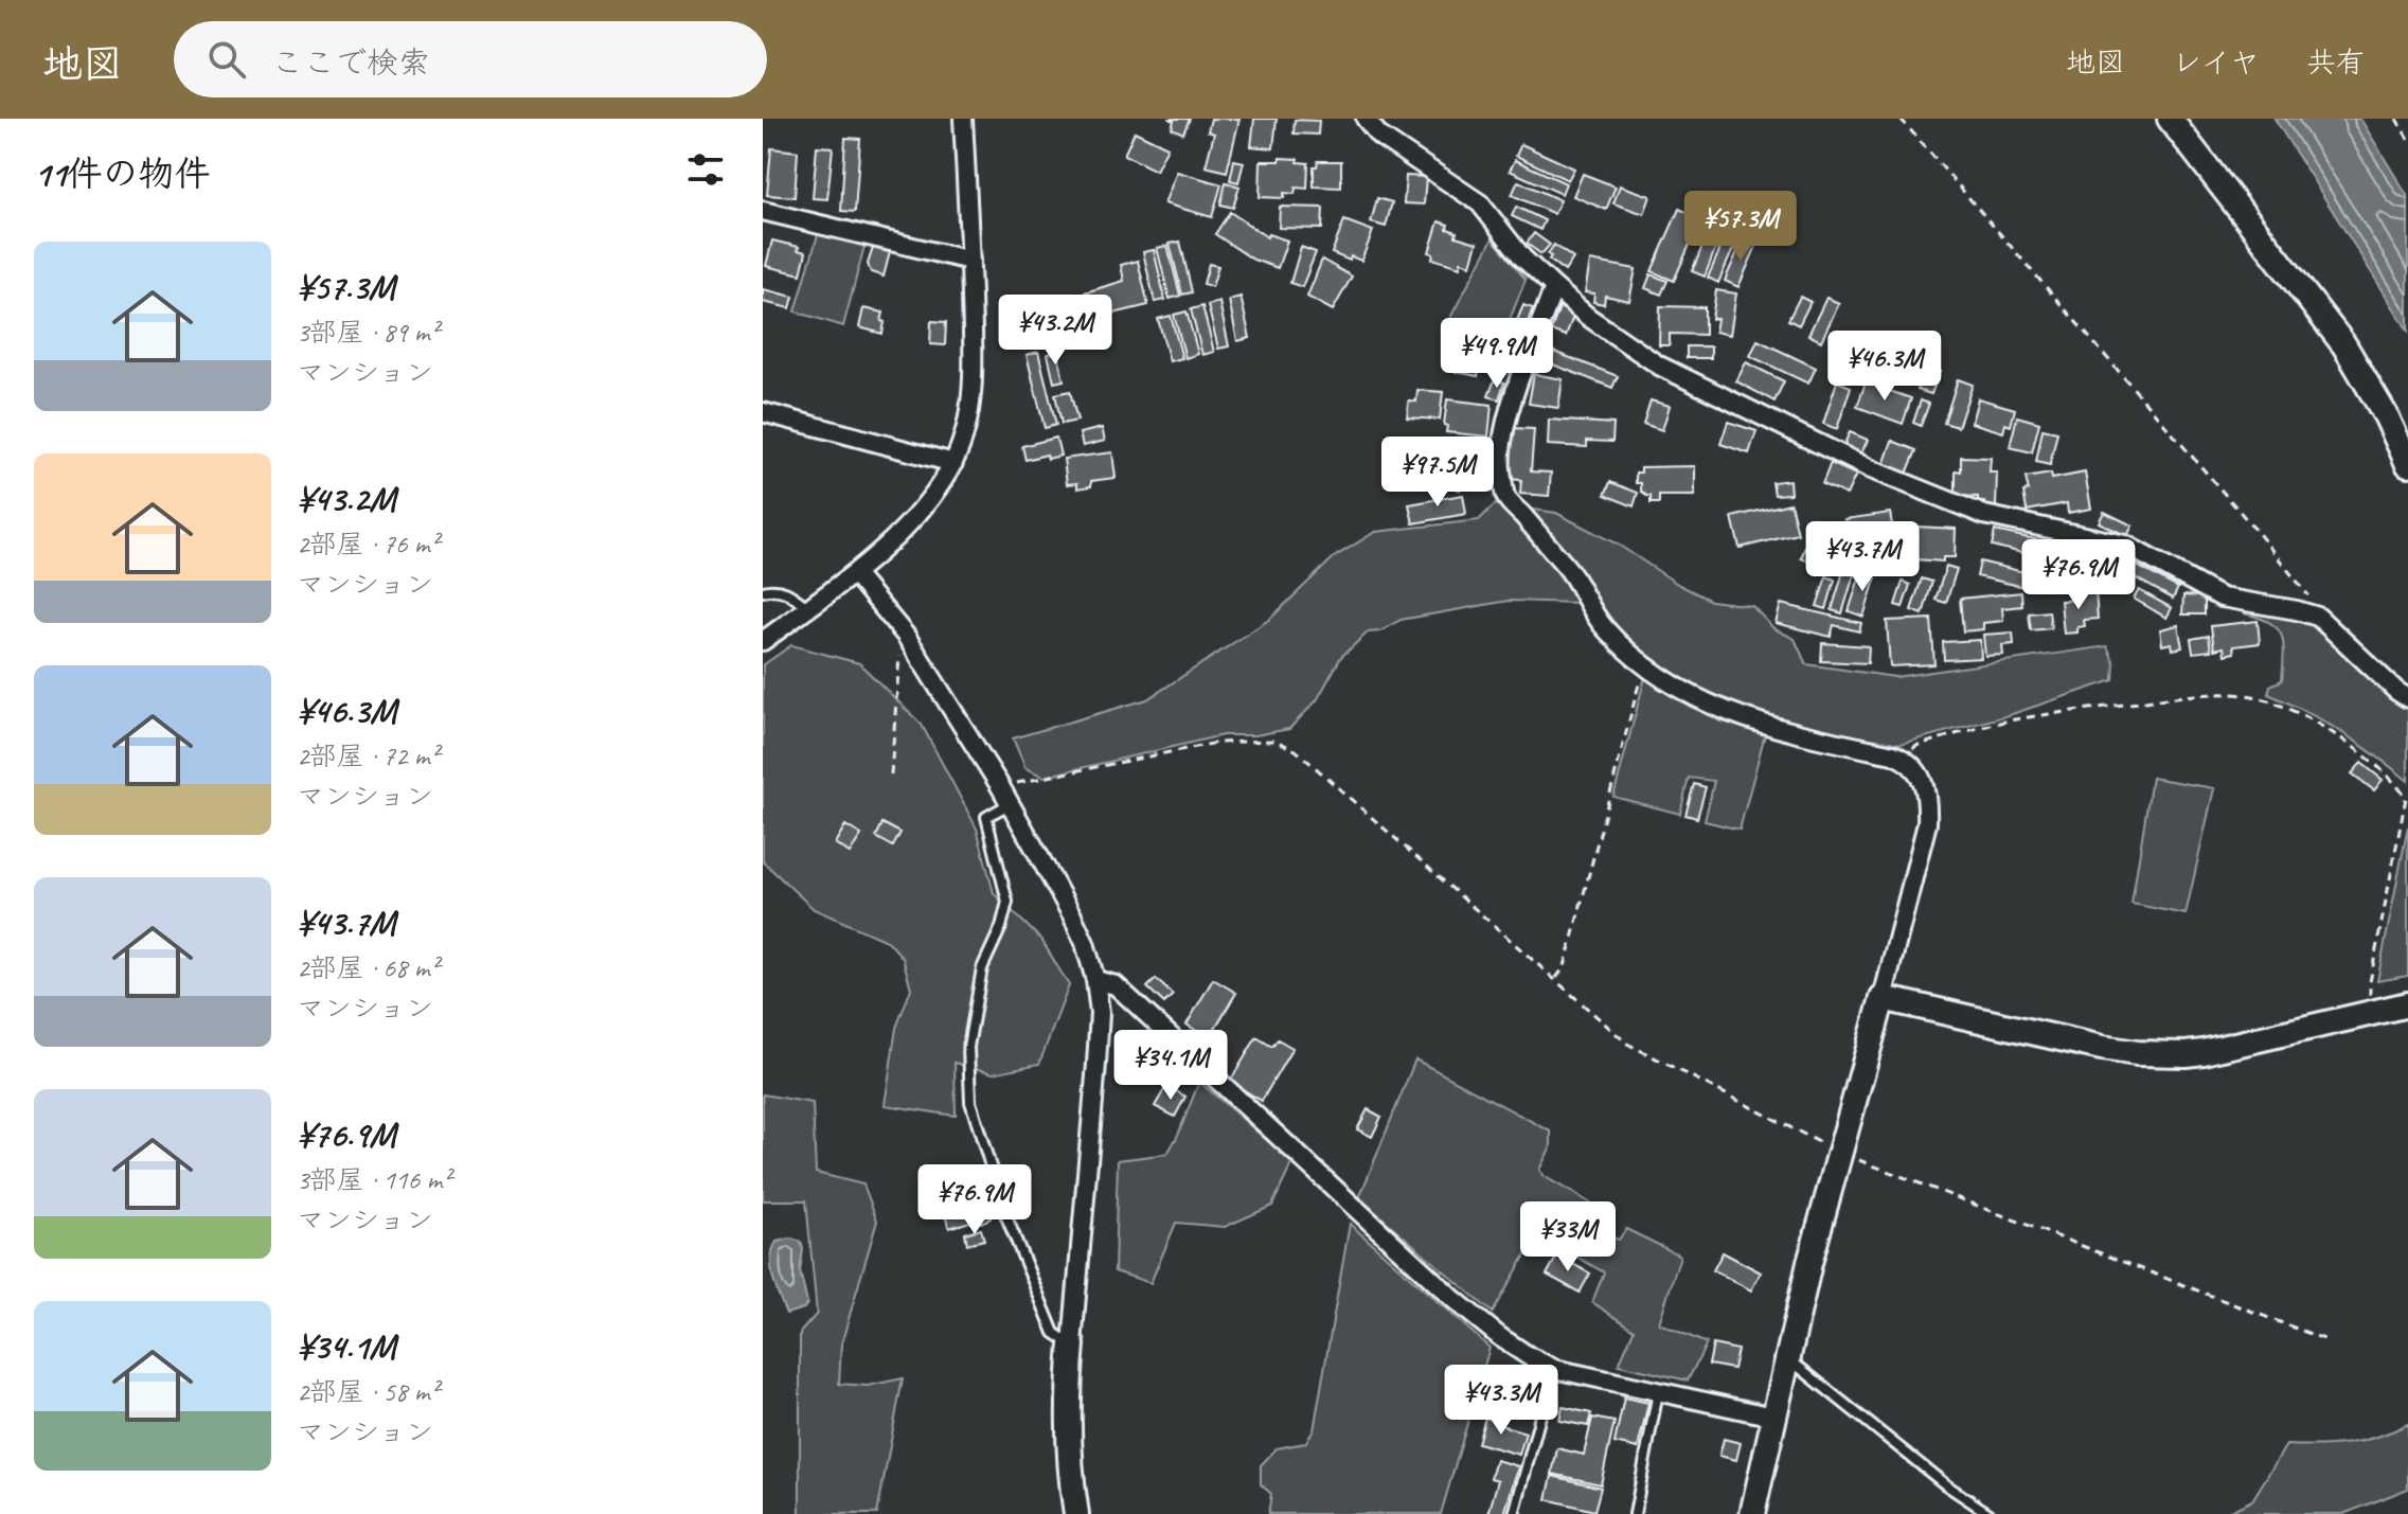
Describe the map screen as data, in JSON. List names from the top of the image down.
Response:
{
  "page": {
    "header": "地図",
    "search": "ここで検索",
    "nav": ["地図", "レイヤ", "共有"],
    "heading": "11件の物件",
    "price": [
      "¥57.3M",
      "¥43.2M",
      "¥49.9M",
      "¥46.3M",
      "¥97.5M",
      "¥43.7M",
      "¥76.9M",
      "¥34.1M",
      "¥76.9M",
      "¥33M",
      "¥43.3M"
    ],
    "list": [
      {
        "name": "¥57.3M",
        "note": "3部屋 · 89 m² · マンション"
      },
      {
        "name": "¥43.2M",
        "note": "2部屋 · 76 m² · マンション"
      },
      {
        "name": "¥46.3M",
        "note": "2部屋 · 72 m² · マンション"
      },
      {
        "name": "¥43.7M",
        "note": "2部屋 · 68 m² · マンション"
      },
      {
        "name": "¥76.9M",
        "note": "3部屋 · 116 m² · マンション"
      },
      {
        "name": "¥34.1M",
        "note": "2部屋 · 58 m² · マンション"
      }
    ]
  }
}
